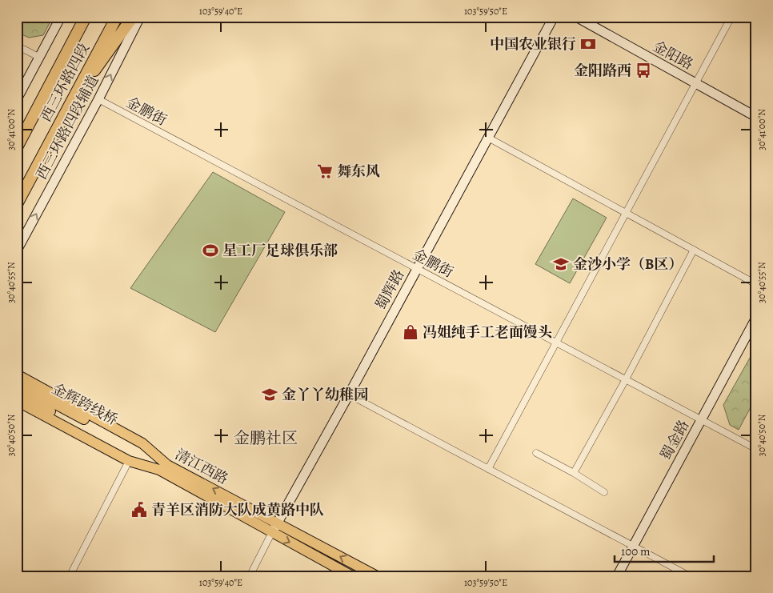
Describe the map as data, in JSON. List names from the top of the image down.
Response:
{
  "streets": {
    "highway": ["西三环路四段"],
    "main road": ["金辉跨线桥", "清江西路"],
    "street": [
      "金阳路",
      "金鹏街",
      "西三环路四段辅道",
      "蜀辉路",
      "蜀金路"
    ]
  },
  "crossings": [
    ["金鹏街", "西三环路四段辅道"],
    ["金鹏街", "蜀辉路"],
    ["金鹏街", "蜀金路"],
    ["蜀辉路", "清江西路"]
  ],
  "districts": ["金鹏社区"],
  "places": {
    "bank": ["中国农业银行"],
    "bus stop": ["金阳路西"],
    "supermarket": ["舞东风"],
    "sports": ["星工厂足球俱乐部"],
    "school or university": ["金沙小学（B区）", "金丫丫幼稚园"],
    "shop": ["冯姐纯手工老面馒头"],
    "public building": ["青羊区消防大队成黄路中队"]
  },
  "scale_bar": "100 m",
  "coordinates": [
    "103°59'40\"E",
    "103°59'50\"E",
    "30°41'00\"N",
    "30°40'55\"N",
    "30°40'50\"N"
  ]
}
